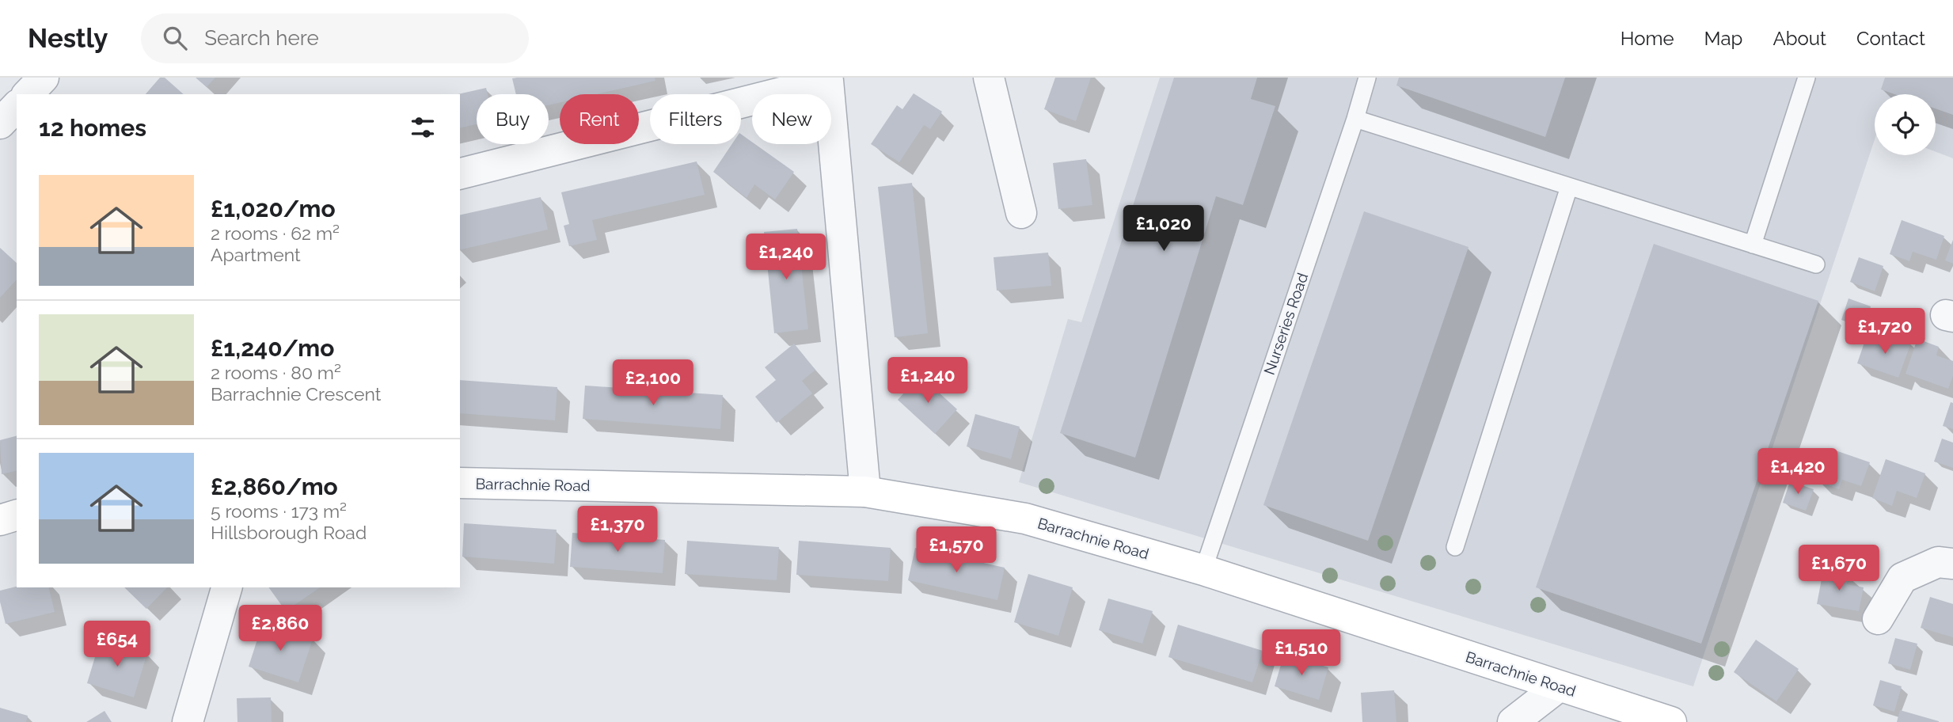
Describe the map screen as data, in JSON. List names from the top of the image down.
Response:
{
  "streets": {
    "main road": ["Barrachnie Road"],
    "lane": ["Nurseries Road"]
  },
  "crossings": [
    ["Nurseries Road", "Barrachnie Road"]
  ],
  "page": {
    "header": "Nestly",
    "search": "Search here",
    "nav": [
      "Home",
      "Map",
      "About",
      "Contact"
    ],
    "chip": [
      "Buy",
      "Rent",
      "Filters",
      "New"
    ],
    "heading": "12 homes",
    "list": [
      {
        "name": "£1,020/mo",
        "note": "2 rooms · 62 m² · Apartment"
      },
      {
        "name": "£1,240/mo",
        "note": "2 rooms · 80 m² · Barrachnie Crescent"
      },
      {
        "name": "£2,860/mo",
        "note": "5 rooms · 173 m² · Hillsborough Road"
      }
    ],
    "price": [
      "£1,020",
      "£1,240",
      "£1,720",
      "£1,240",
      "£2,100",
      "£1,420",
      "£1,370",
      "£1,570",
      "£1,670",
      "£2,860",
      "£654",
      "£1,510"
    ]
  }
}
